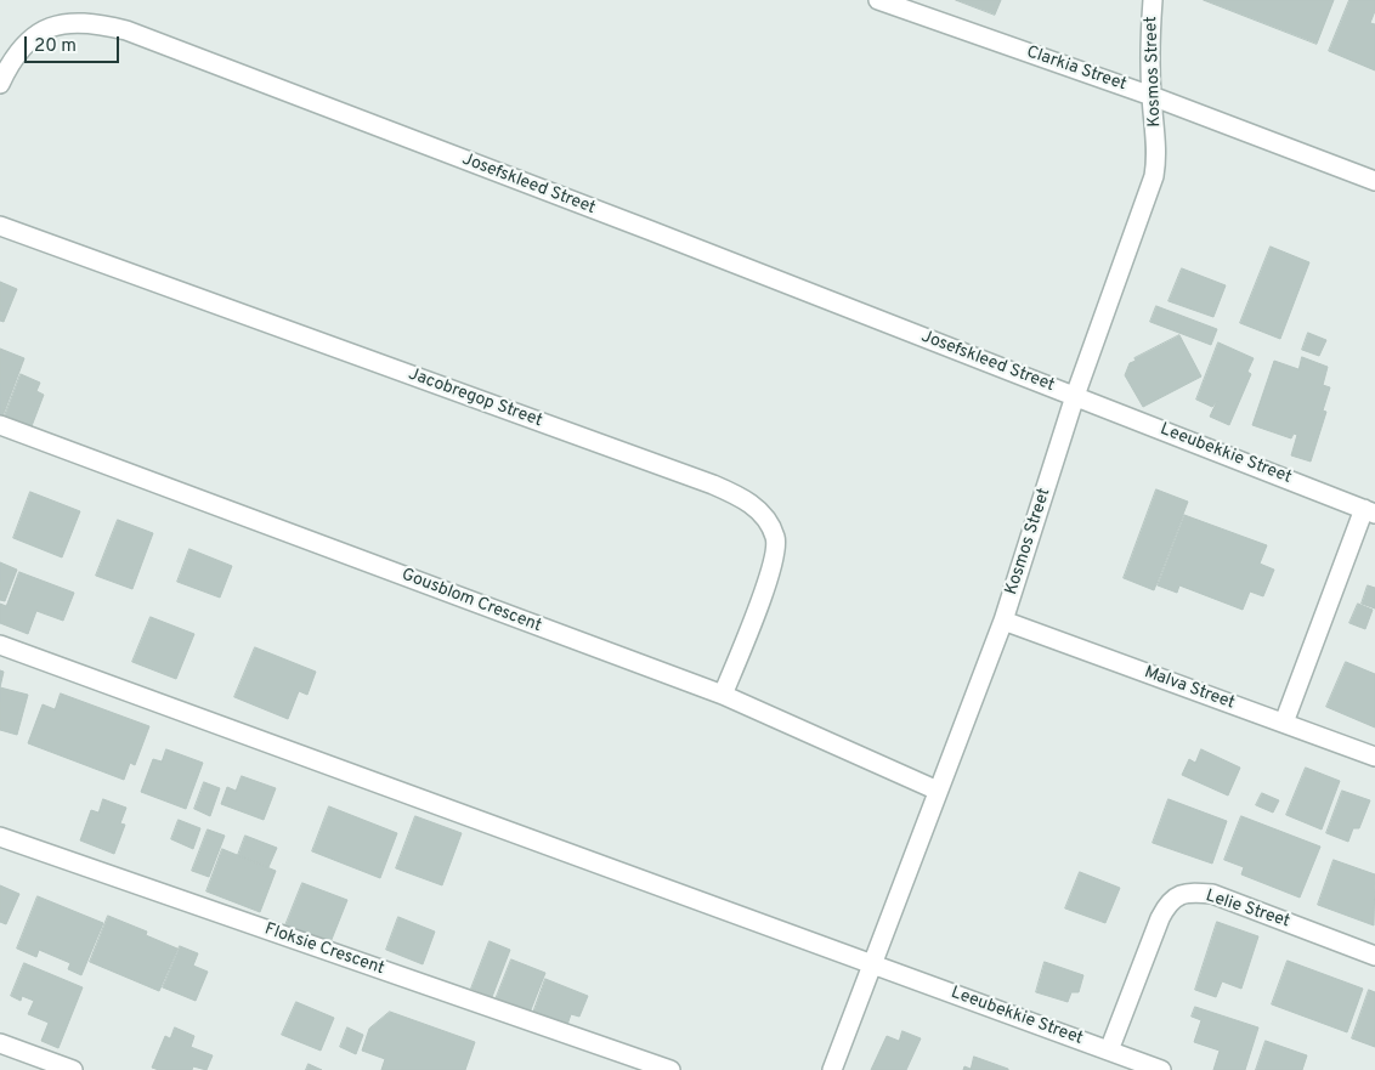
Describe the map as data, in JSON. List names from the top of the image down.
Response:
{
  "streets": {
    "street": [
      "Clarkia Street",
      "Kosmos Street",
      "Josefskleed Street",
      "Jacobregop Street",
      "Leeubekkie Street",
      "Gousblom Crescent",
      "Malva Street",
      "Lelie Street",
      "Floksie Crescent"
    ]
  },
  "crossings": [
    ["Clarkia Street", "Kosmos Street"],
    ["Kosmos Street", "Josefskleed Street"],
    ["Kosmos Street", "Leeubekkie Street"],
    ["Kosmos Street", "Gousblom Crescent"],
    ["Kosmos Street", "Malva Street"],
    ["Josefskleed Street", "Leeubekkie Street"],
    ["Jacobregop Street", "Gousblom Crescent"],
    ["Leeubekkie Street", "Lelie Street"]
  ],
  "scale_bar": "20 m"
}
